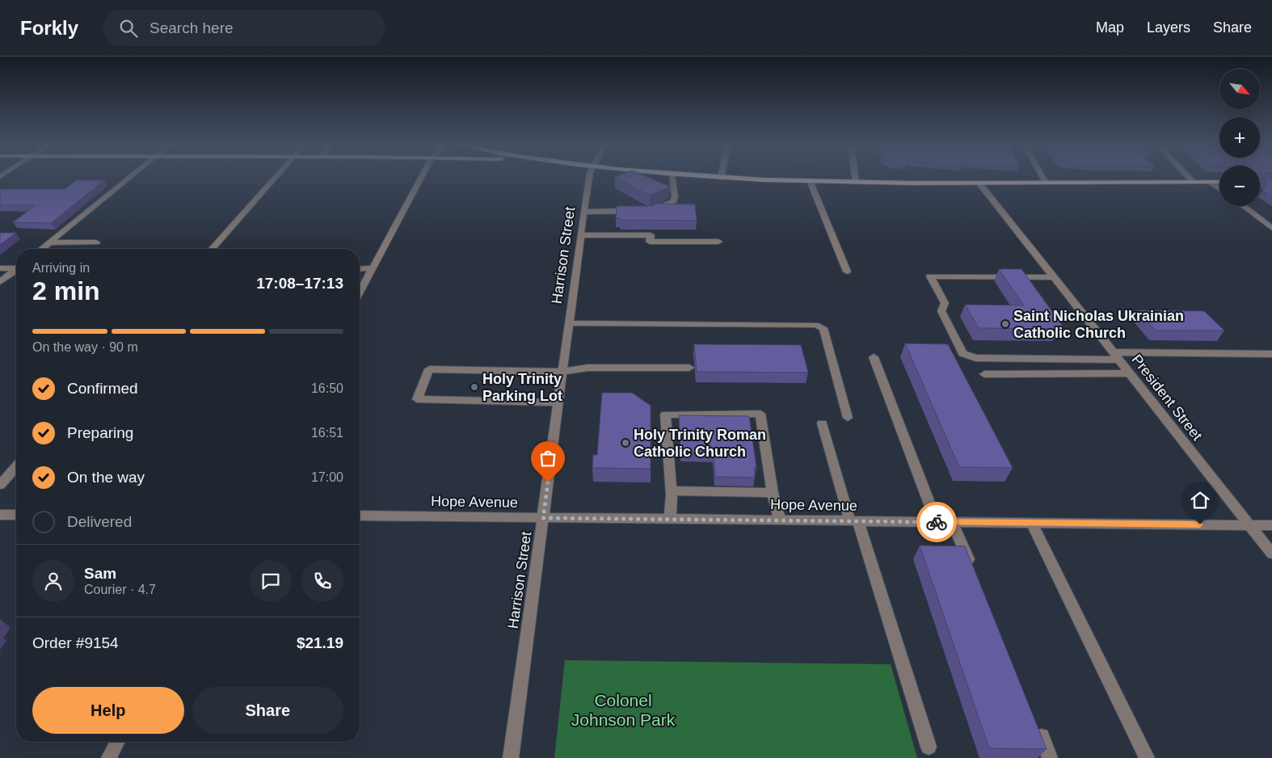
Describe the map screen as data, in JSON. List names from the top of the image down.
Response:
{
  "streets": {
    "street": ["Harrison Street", "President Street", "Hope Avenue"]
  },
  "crossings": [
    ["Harrison Street", "Hope Avenue"],
    ["President Street", "Hope Avenue"]
  ],
  "parks": ["Colonel Johnson Park"],
  "places": ["Saint Nicholas Ukrainian Catholic Church", "Holy Trinity Parking Lot", "Holy Trinity Roman Catholic Church"],
  "north": "bottom right",
  "page": {
    "header": "Forkly",
    "search": "Search here",
    "nav": ["Map", "Layers", "Share"],
    "map_buttons": ["+", "−"],
    "heading": ["2 min", "Arriving in", "17:08–17:13"],
    "panel": [
      "Sam",
      "Courier · 4.7",
      "Order #9154",
      "$21.19"
    ],
    "bar": "On the way · 90 m",
    "list": [
      ["Confirmed", "16:50"],
      ["Preparing", "16:51"],
      ["On the way", "17:00"],
      "Delivered"
    ],
    "buttons": ["Help", "Share"]
  }
}
